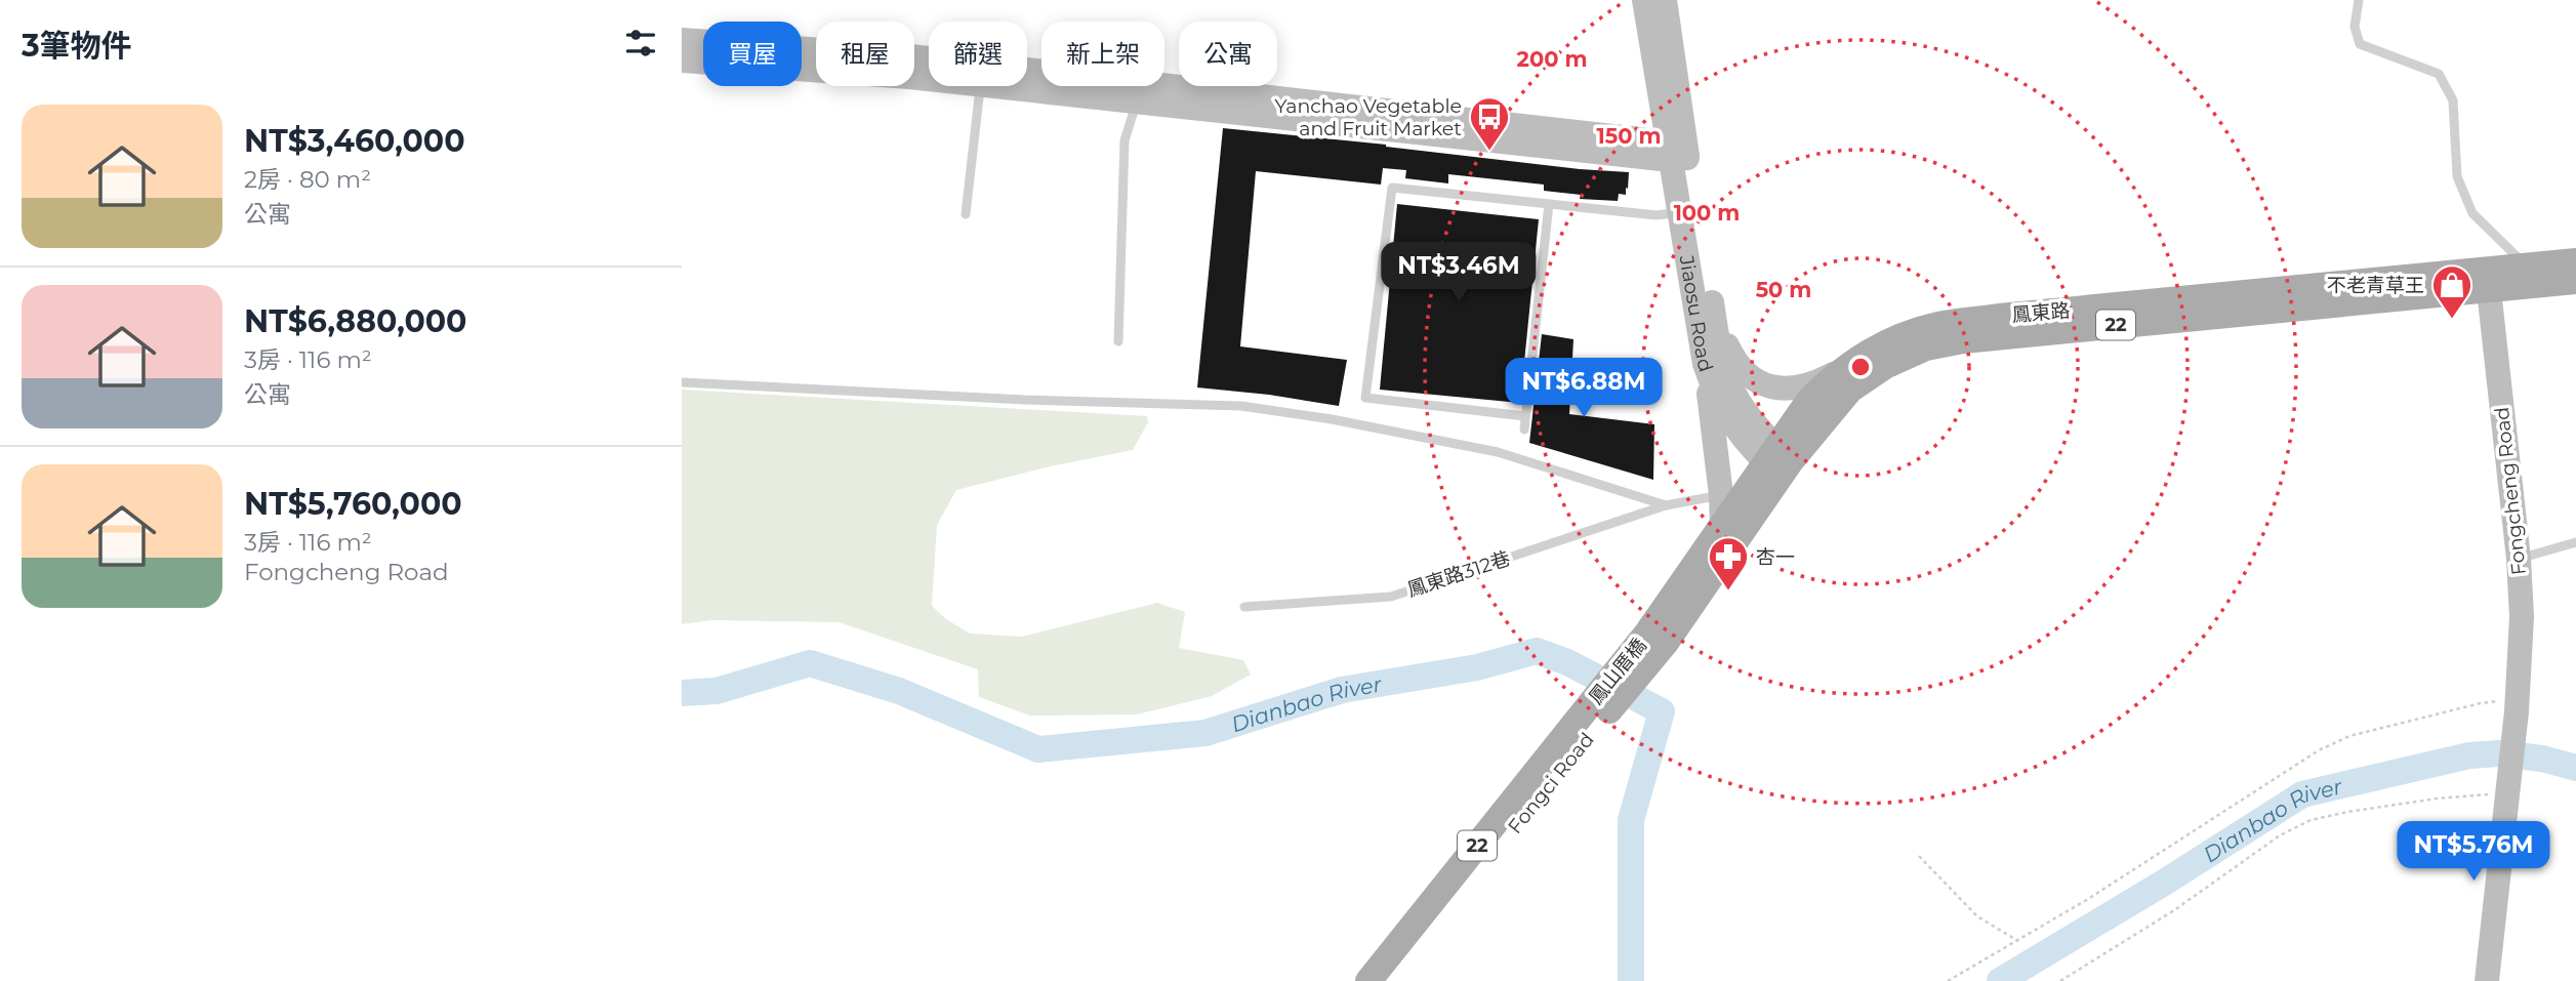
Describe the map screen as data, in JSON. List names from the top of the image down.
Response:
{
  "streets": {
    "main road": [
      "鳳東路",
      "22",
      "鳳山厝橋",
      "Fongci Road"
    ],
    "street": ["Jiaosu Road", "Fongcheng Road"],
    "lane": ["鳳東路312巷"]
  },
  "crossings": [
    ["Jiaosu Road", "鳳東路"],
    ["鳳東路", "Fongcheng Road"],
    ["鳳東路", "鳳山厝橋"],
    ["鳳山厝橋", "Fongci Road"]
  ],
  "water": ["Dianbao River"],
  "places": {
    "bus stop": ["Yanchao Vegetable and Fruit Market"],
    "shop": ["不老青草王"],
    "pharmacy": ["杏一"]
  },
  "page": {
    "heading": "3筆物件",
    "chip": [
      "買屋",
      "租屋",
      "篩選",
      "新上架",
      "公寓"
    ],
    "list": [
      {
        "name": "NT$3,460,000",
        "note": "2房 · 80 m² · 公寓"
      },
      {
        "name": "NT$6,880,000",
        "note": "3房 · 116 m² · 公寓"
      },
      {
        "name": "NT$5,760,000",
        "note": "3房 · 116 m² · Fongcheng Road"
      }
    ],
    "price": ["NT$3.46M", "NT$6.88M", "NT$5.76M"]
  },
  "rings": [
    "200 m",
    "150 m",
    "100 m",
    "50 m"
  ]
}
